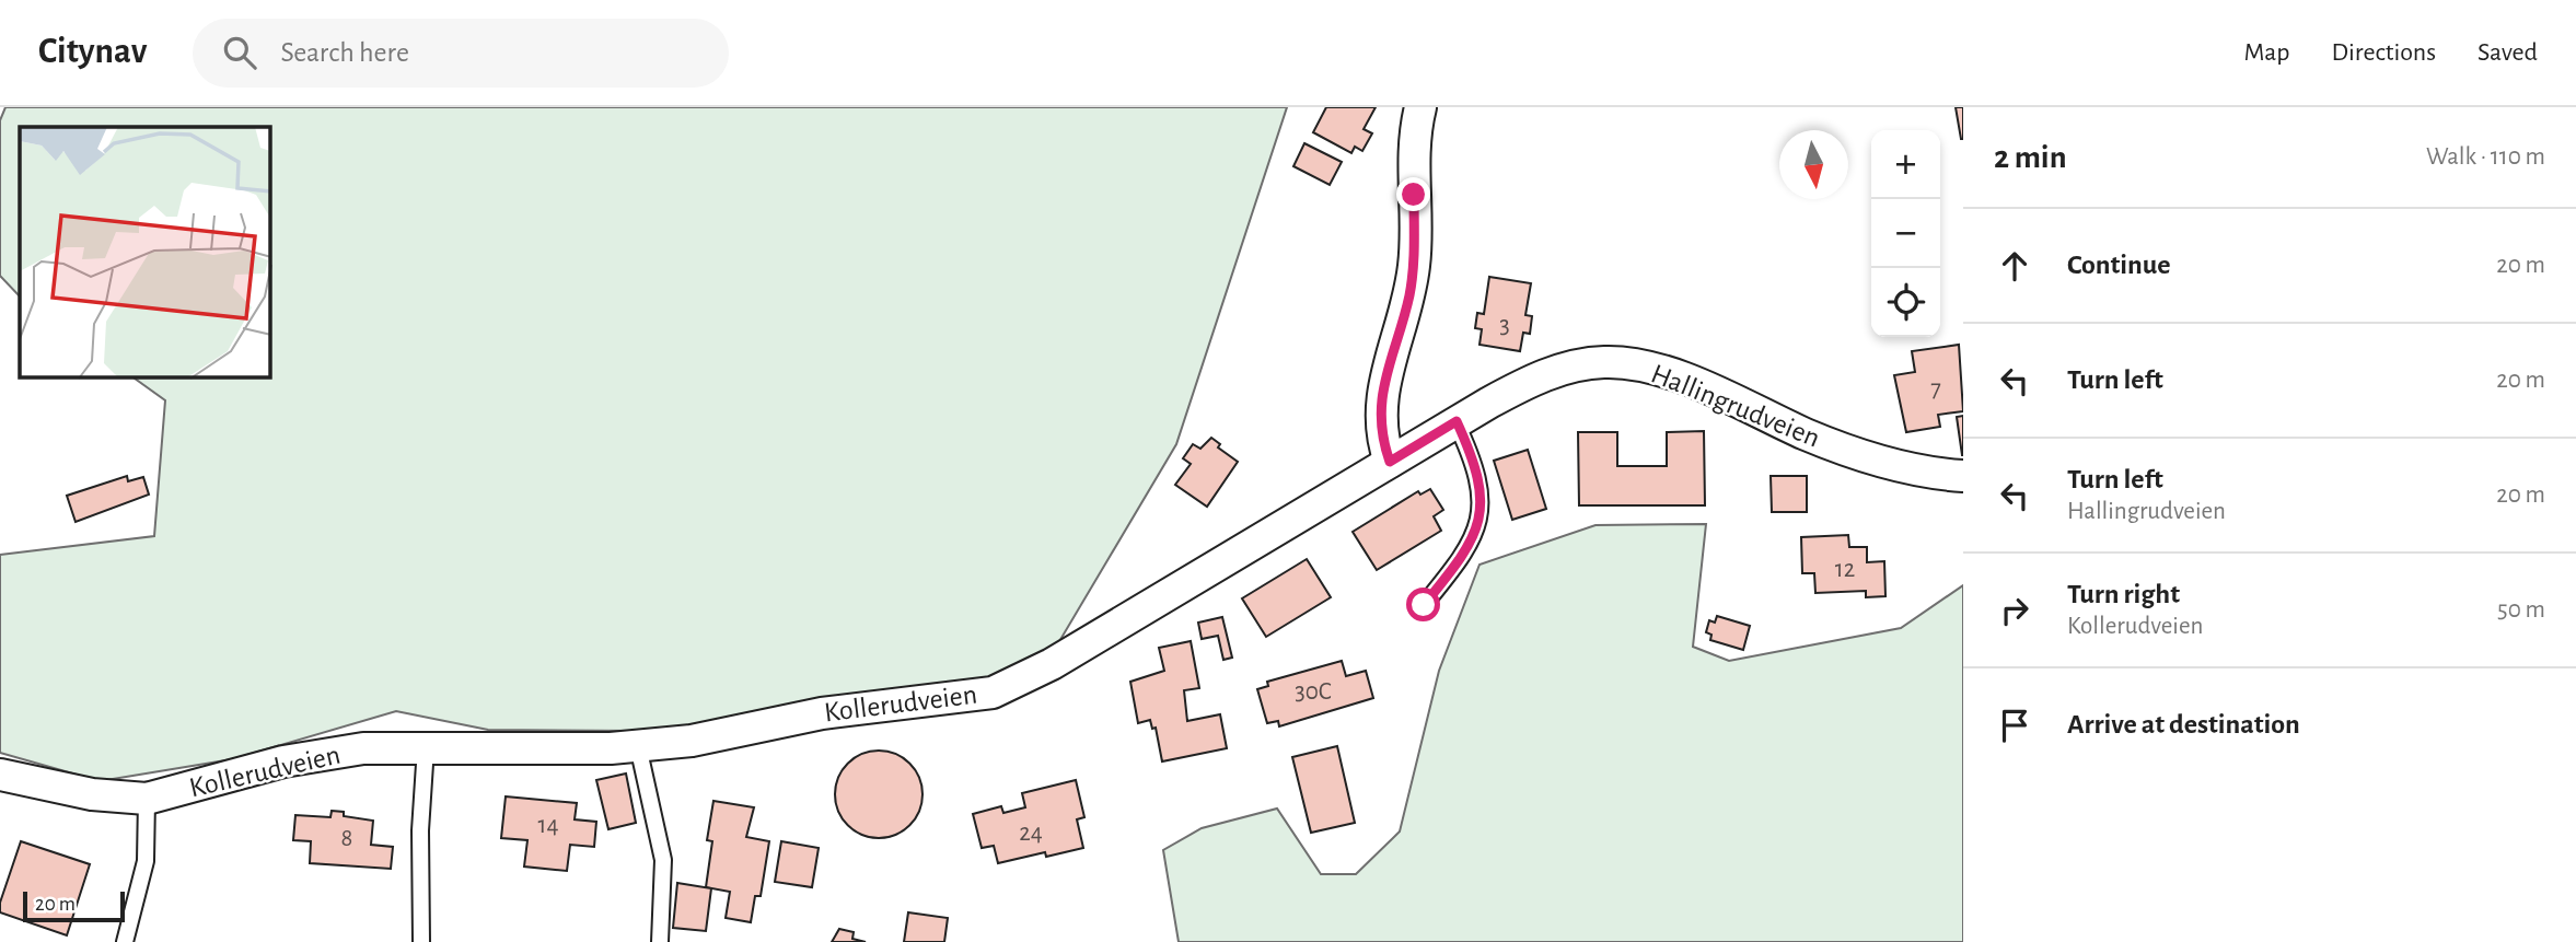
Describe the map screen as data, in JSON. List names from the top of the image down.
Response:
{
  "streets": {
    "street": ["Hallingrudveien", "Kollerudveien"]
  },
  "crossings": [
    ["Hallingrudveien", "Kollerudveien"]
  ],
  "house_numbers": [
    "3",
    "7",
    "12",
    "30C",
    "14",
    "24",
    "8"
  ],
  "scale_bar": "20 m",
  "north": "bottom",
  "page": {
    "header": "Citynav",
    "search": "Search here",
    "nav": ["Map", "Directions", "Saved"],
    "heading": ["2 min", "Walk · 110 m"],
    "map_buttons": ["+", "−"],
    "list": [
      ["Continue", "20 m"],
      ["Turn left", "20 m"],
      ["Turn left", "Hallingrudveien", "20 m"],
      ["Turn right", "Kollerudveien", "50 m"],
      "Arrive at destination"
    ],
    "scale": "20 m"
  }
}
